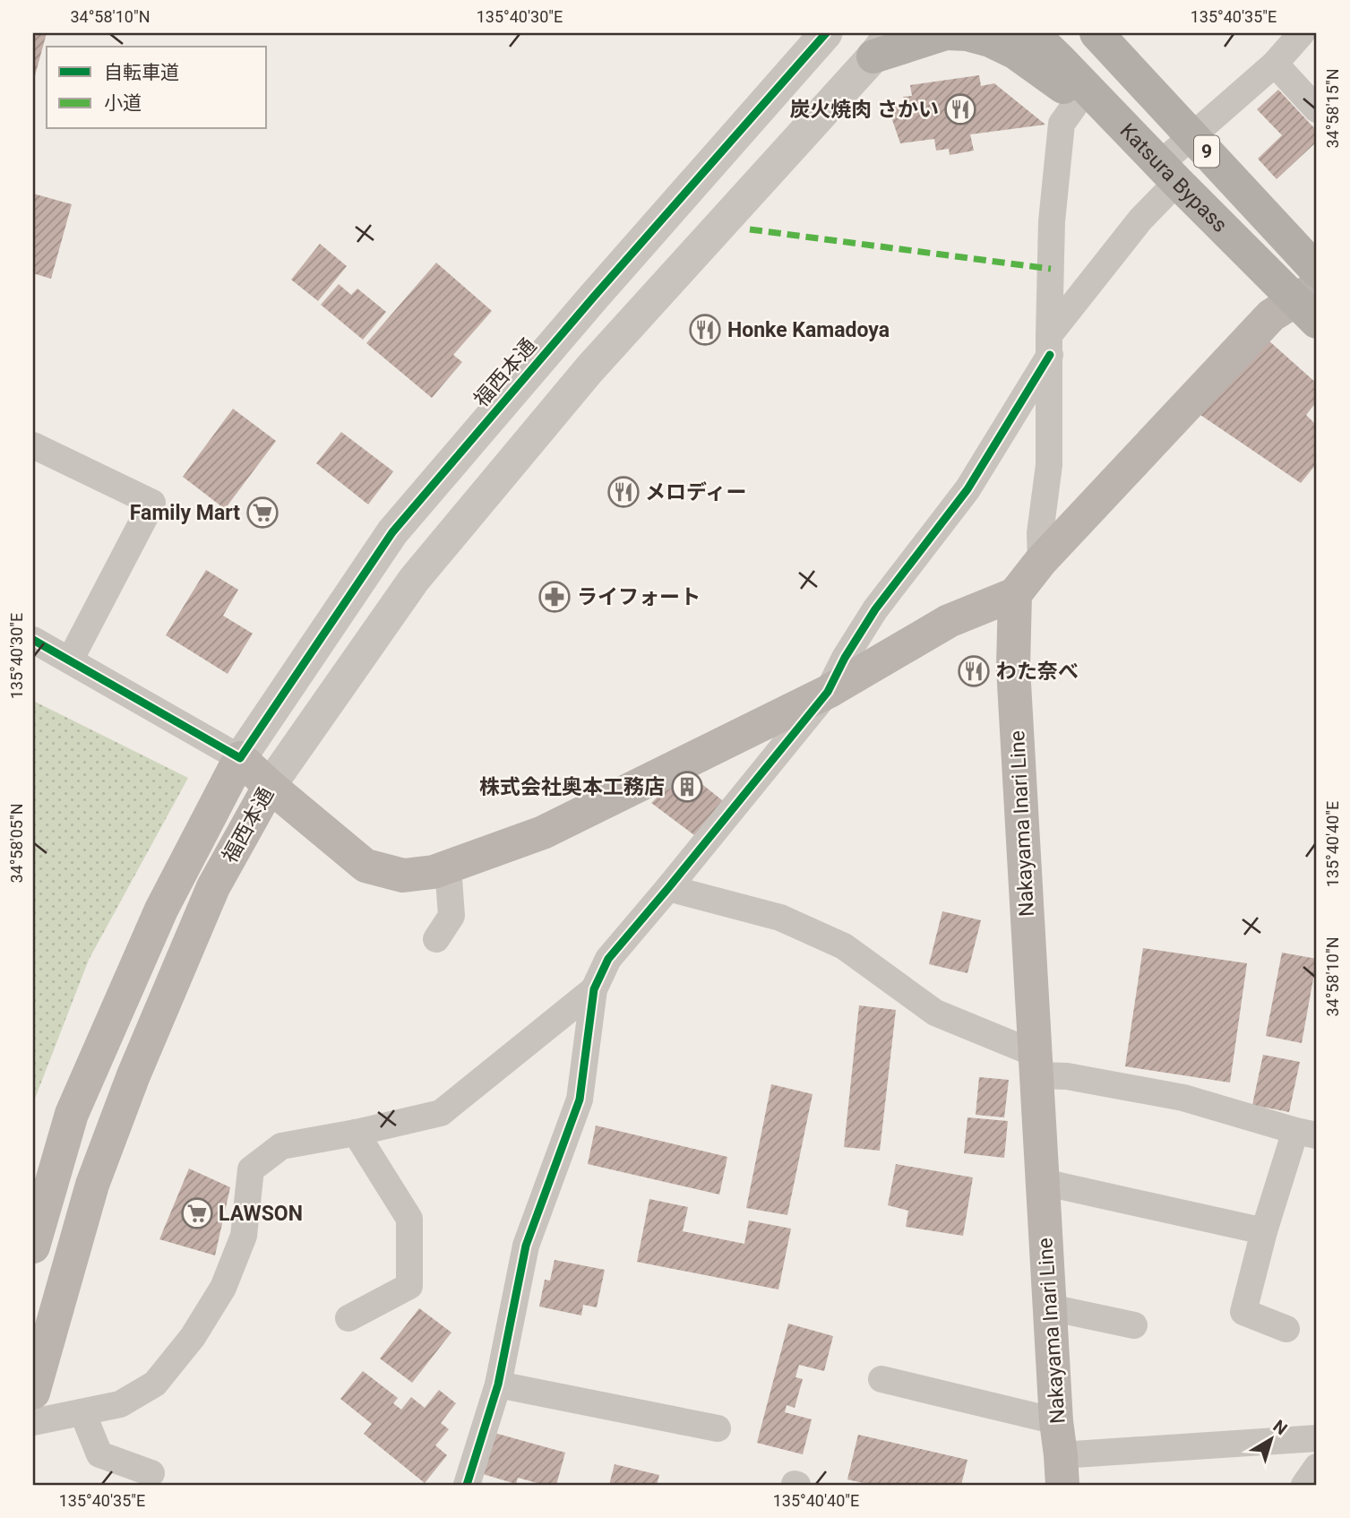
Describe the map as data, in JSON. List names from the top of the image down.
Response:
{
  "streets": {
    "highway": ["9", "Katsura Bypass"],
    "main road": ["福西本通", "Nakayama Inari Line"]
  },
  "places": {
    "restaurant": [
      "炭火焼肉 さかい",
      "Honke Kamadoya",
      "メロディー",
      "わた奈べ"
    ],
    "supermarket": ["Family Mart", "LAWSON"],
    "pharmacy": ["ライフォート"],
    "building": ["株式会社奥本工務店"]
  },
  "legend": ["自転車道", "小道"],
  "north": "top right",
  "coordinates": [
    "34°58'10\"N",
    "135°40'30\"E",
    "135°40'35\"E",
    "34°58'15\"N",
    "34°58'05\"N",
    "135°40'40\"E"
  ]
}
